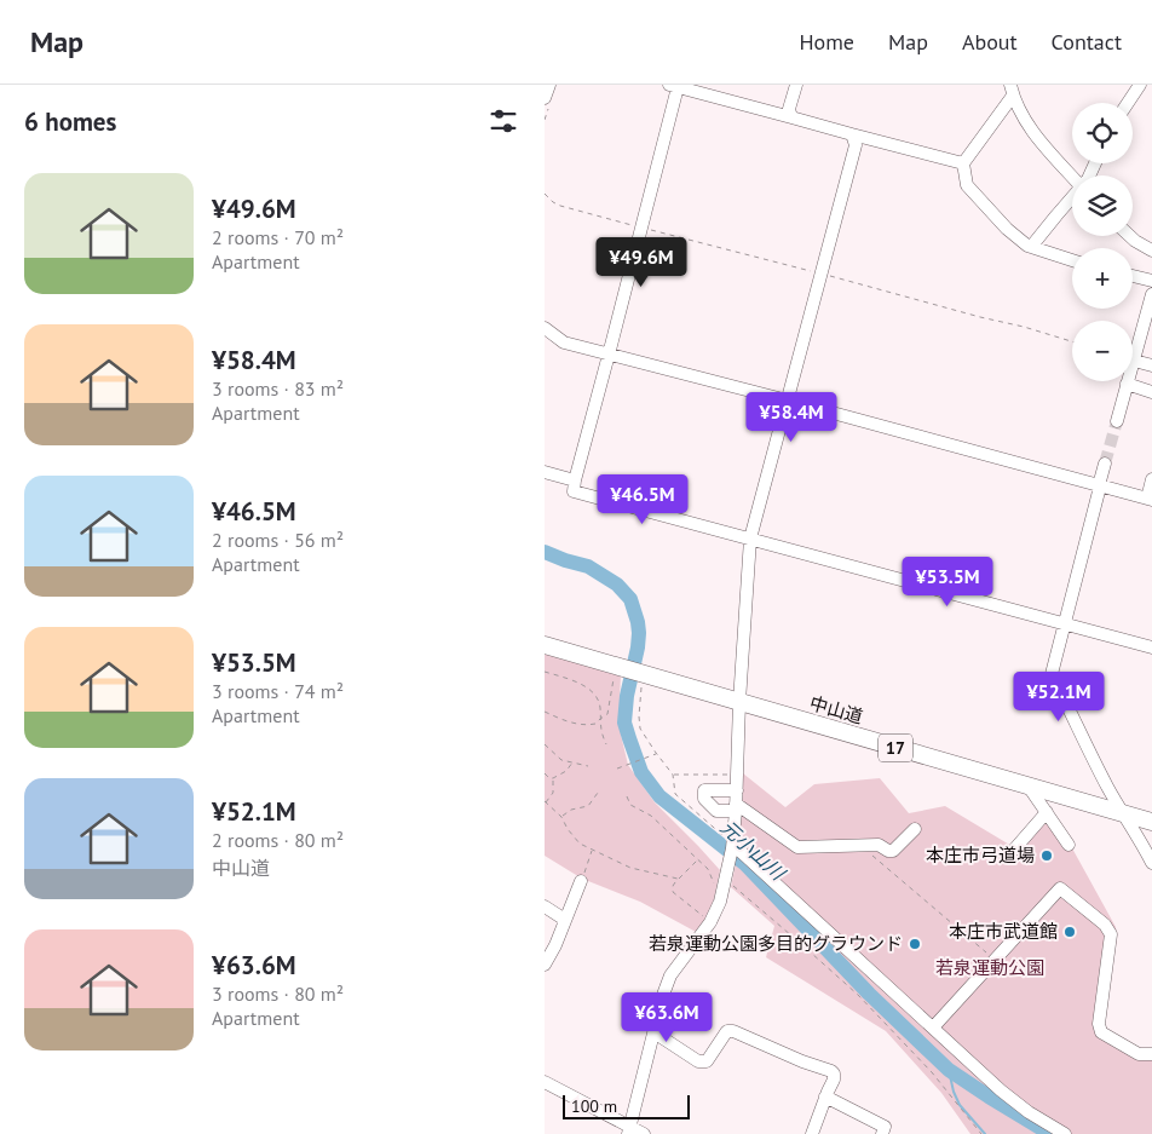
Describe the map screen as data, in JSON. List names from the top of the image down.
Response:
{
  "streets": {
    "highway": ["中山道", "17"]
  },
  "water": ["元小山川"],
  "parks": ["若泉運動公園"],
  "places": ["本庄市弓道場", "本庄市武道館", "若泉運動公園多目的グラウンド"],
  "scale_bar": "100 m",
  "page": {
    "header": "Map",
    "nav": [
      "Home",
      "Map",
      "About",
      "Contact"
    ],
    "heading": "6 homes",
    "map_buttons": ["+", "−"],
    "list": [
      {
        "name": "¥49.6M",
        "note": "2 rooms · 70 m² · Apartment"
      },
      {
        "name": "¥58.4M",
        "note": "3 rooms · 83 m² · Apartment"
      },
      {
        "name": "¥46.5M",
        "note": "2 rooms · 56 m² · Apartment"
      },
      {
        "name": "¥53.5M",
        "note": "3 rooms · 74 m² · Apartment"
      },
      {
        "name": "¥52.1M",
        "note": "2 rooms · 80 m² · 中山道"
      },
      {
        "name": "¥63.6M",
        "note": "3 rooms · 80 m² · Apartment"
      }
    ],
    "price": [
      "¥49.6M",
      "¥58.4M",
      "¥46.5M",
      "¥53.5M",
      "¥52.1M",
      "¥63.6M"
    ],
    "scale": "100 m"
  }
}
